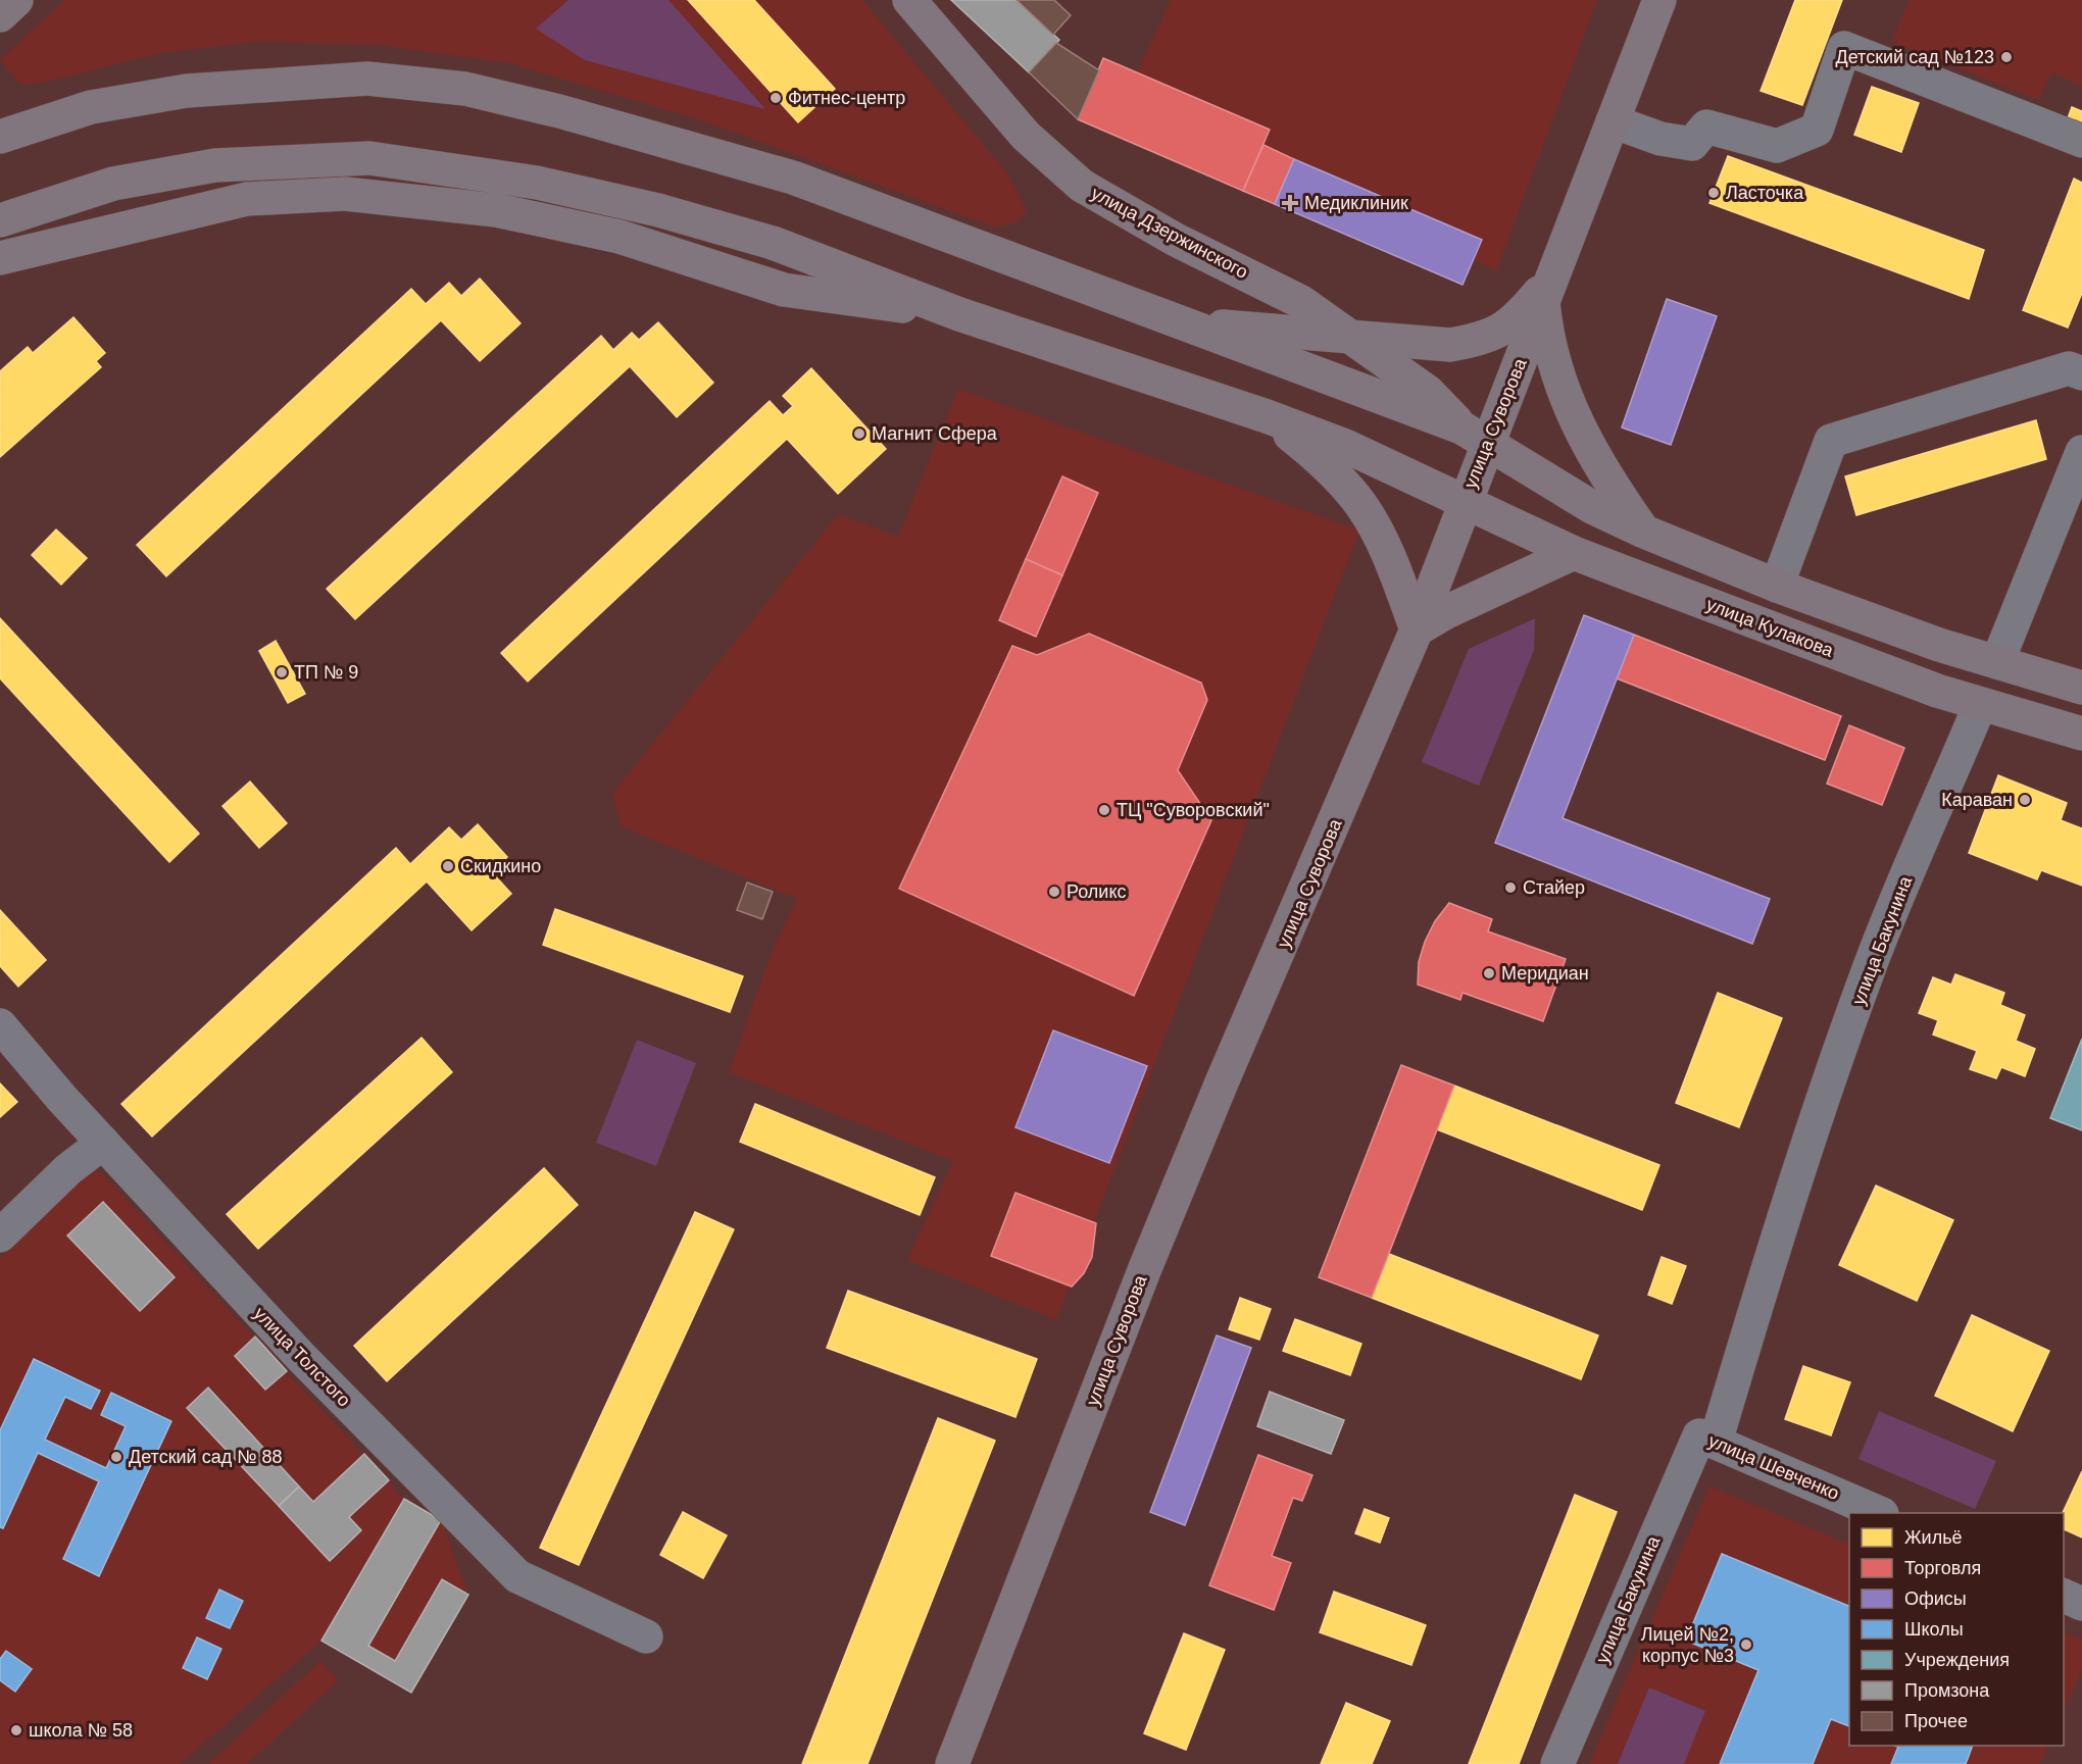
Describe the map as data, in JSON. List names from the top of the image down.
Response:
{
  "streets": {
    "main road": [
      "улица Дзержинского",
      "улица Суворова",
      "улица Кулакова",
      "улица Бакунина"
    ],
    "street": ["улица Толстого", "улица Шевченко"]
  },
  "crossings": [
    ["улица Дзержинского", "улица Суворова"],
    ["улица Суворова", "улица Кулакова"],
    ["улица Кулакова", "улица Бакунина"],
    ["улица Бакунина", "улица Шевченко"]
  ],
  "places": {
    "other": [
      "Детский сад №123",
      "Фитнес-центр",
      "Ласточка",
      "Магнит Сфера",
      "ТП № 9",
      "Караван",
      "ТЦ \"Суворовский\"",
      "Скидкино",
      "Стайер",
      "Роликс",
      "Меридиан",
      "Детский сад № 88",
      "Лицей №2, корпус №3",
      "школа № 58"
    ],
    "health": ["Медиклиник"]
  },
  "legend": [
    "Жильё",
    "Торговля",
    "Офисы",
    "Школы",
    "Учреждения",
    "Промзона",
    "Прочее"
  ]
}
